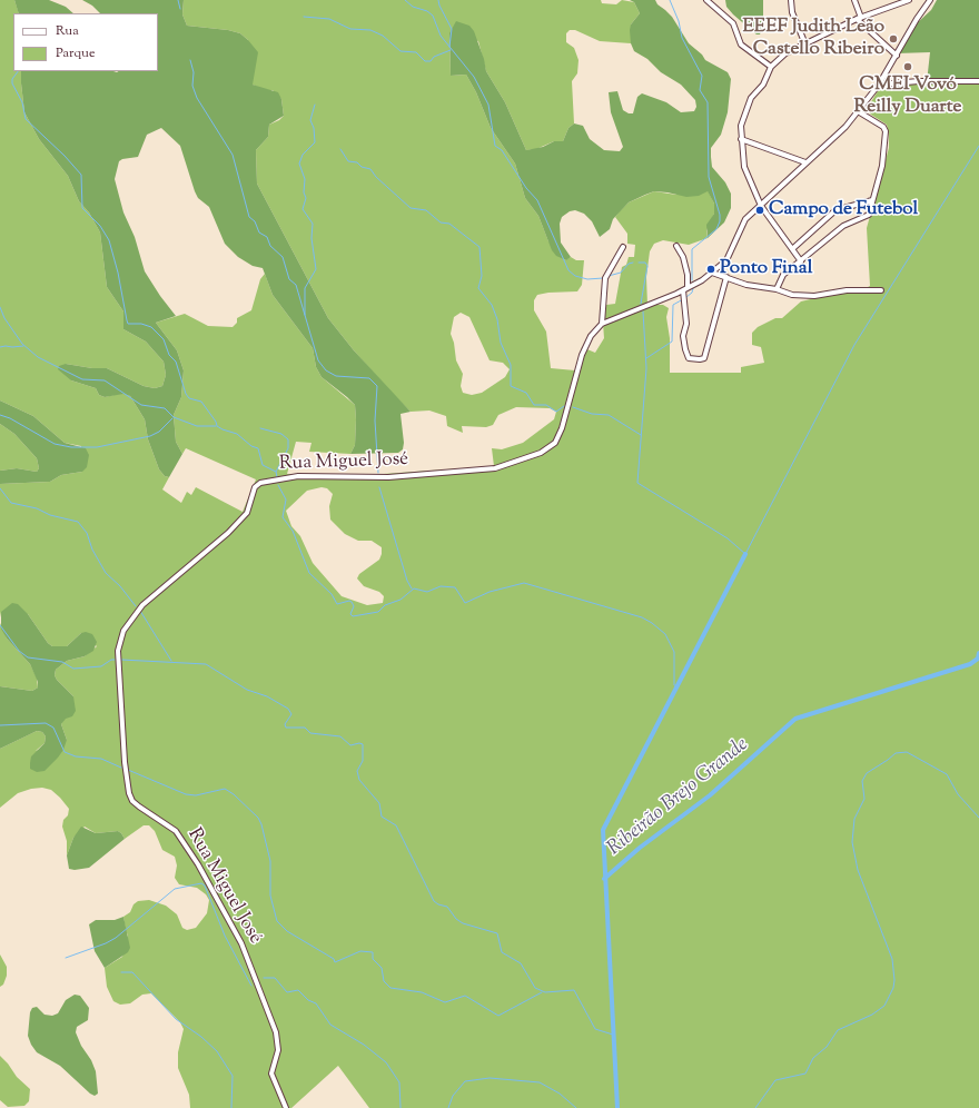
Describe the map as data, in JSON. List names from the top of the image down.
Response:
{
  "streets": {
    "street": ["Rua Miguel José"]
  },
  "water": ["Ribeirão Brejo Grande"],
  "places": [
    "EEEF Judith Leão Castello Ribeiro",
    "CMEI Vovó Reilly Duarte",
    "Campo de Futebol",
    "Ponto Final"
  ],
  "legend": ["Rua", "Parque"]
}
